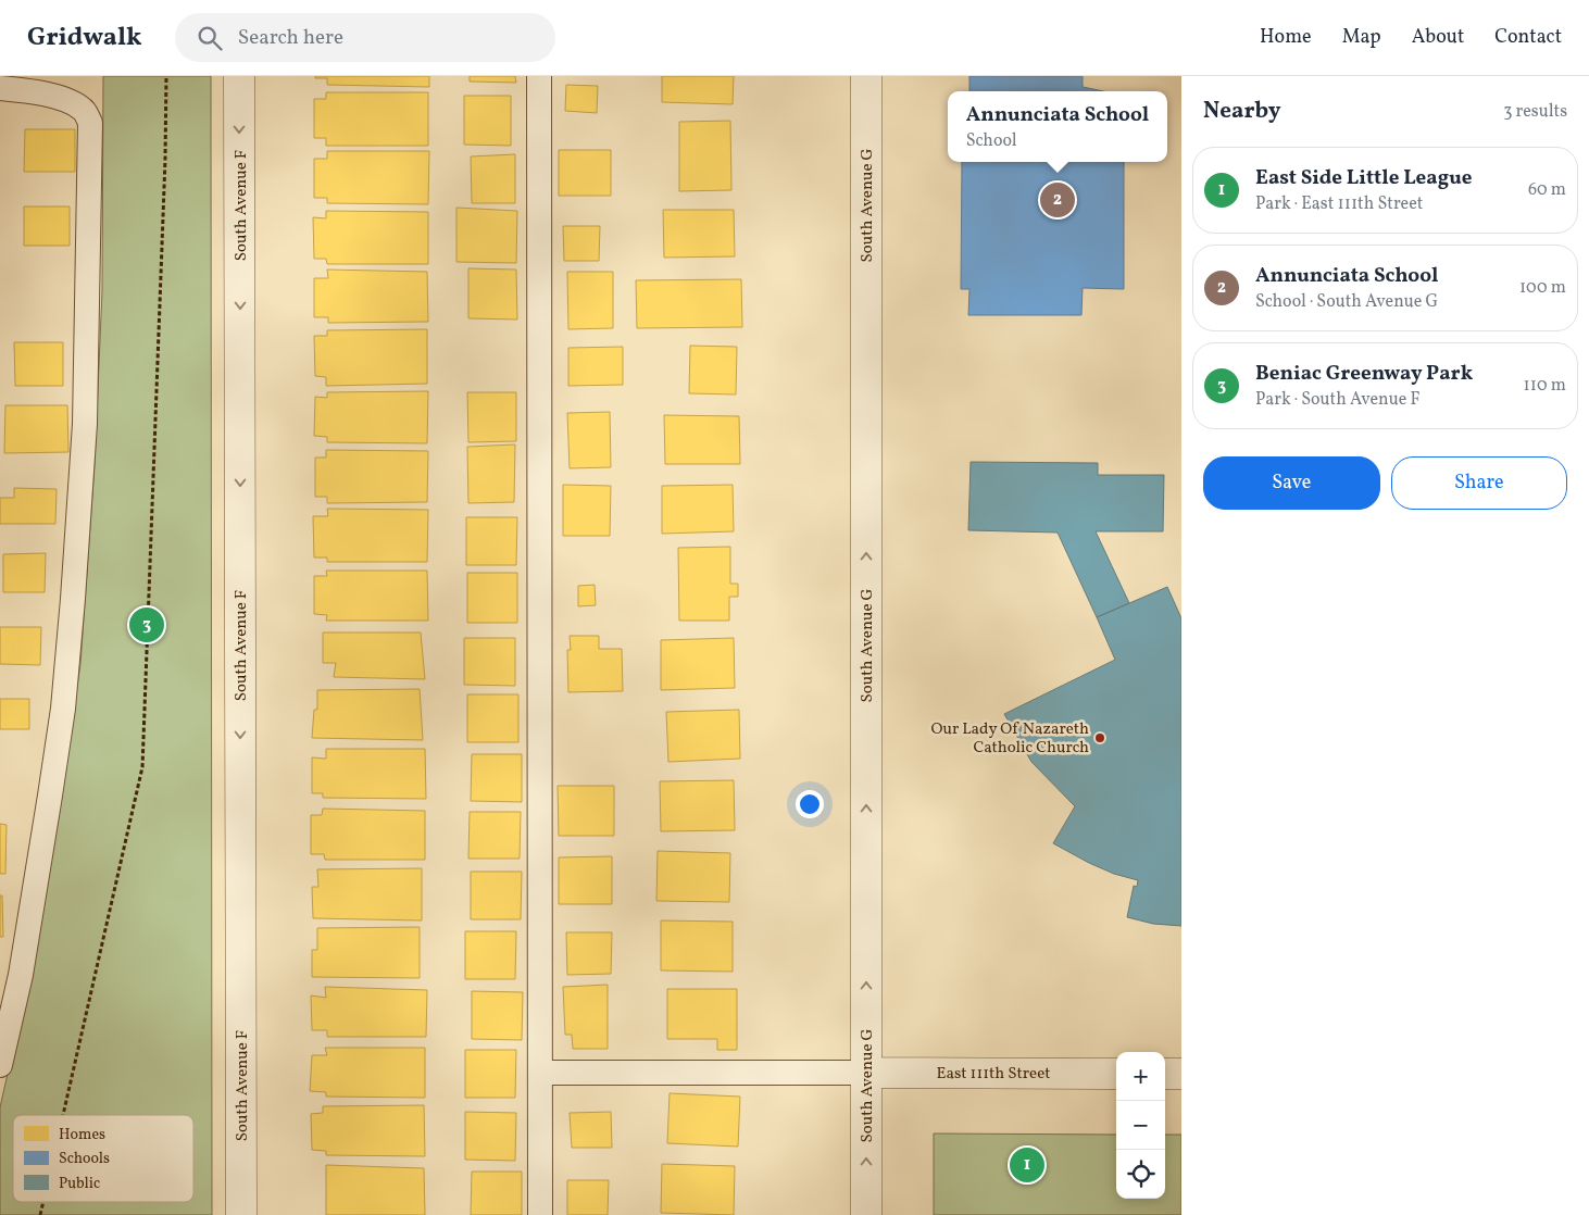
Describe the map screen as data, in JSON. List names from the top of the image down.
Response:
{
  "streets": {
    "street": ["South Avenue F", "South Avenue G", "East 111th Street"]
  },
  "crossings": [
    ["South Avenue G", "East 111th Street"]
  ],
  "one_way": ["South Avenue F", "South Avenue G"],
  "places": ["Our Lady Of Nazareth Catholic Church"],
  "legend": ["Homes", "Schools", "Public"],
  "page": {
    "header": "Gridwalk",
    "search": "Search here",
    "nav": [
      "Home",
      "Map",
      "About",
      "Contact"
    ],
    "heading": ["Nearby", "3 results"],
    "popup": ["Annunciata School", "School"],
    "list": [
      {
        "mark": "1",
        "name": "East Side Little League",
        "note": "Park · East 111th Street",
        "value": "60 m"
      },
      {
        "mark": "2",
        "name": "Annunciata School",
        "note": "School · South Avenue G",
        "value": "100 m"
      },
      {
        "mark": "3",
        "name": "Beniac Greenway Park",
        "note": "Park · South Avenue F",
        "value": "110 m"
      }
    ],
    "pins": ["2", "3", "1"],
    "buttons": ["Save", "Share"],
    "map_buttons": ["+", "−"]
  }
}
